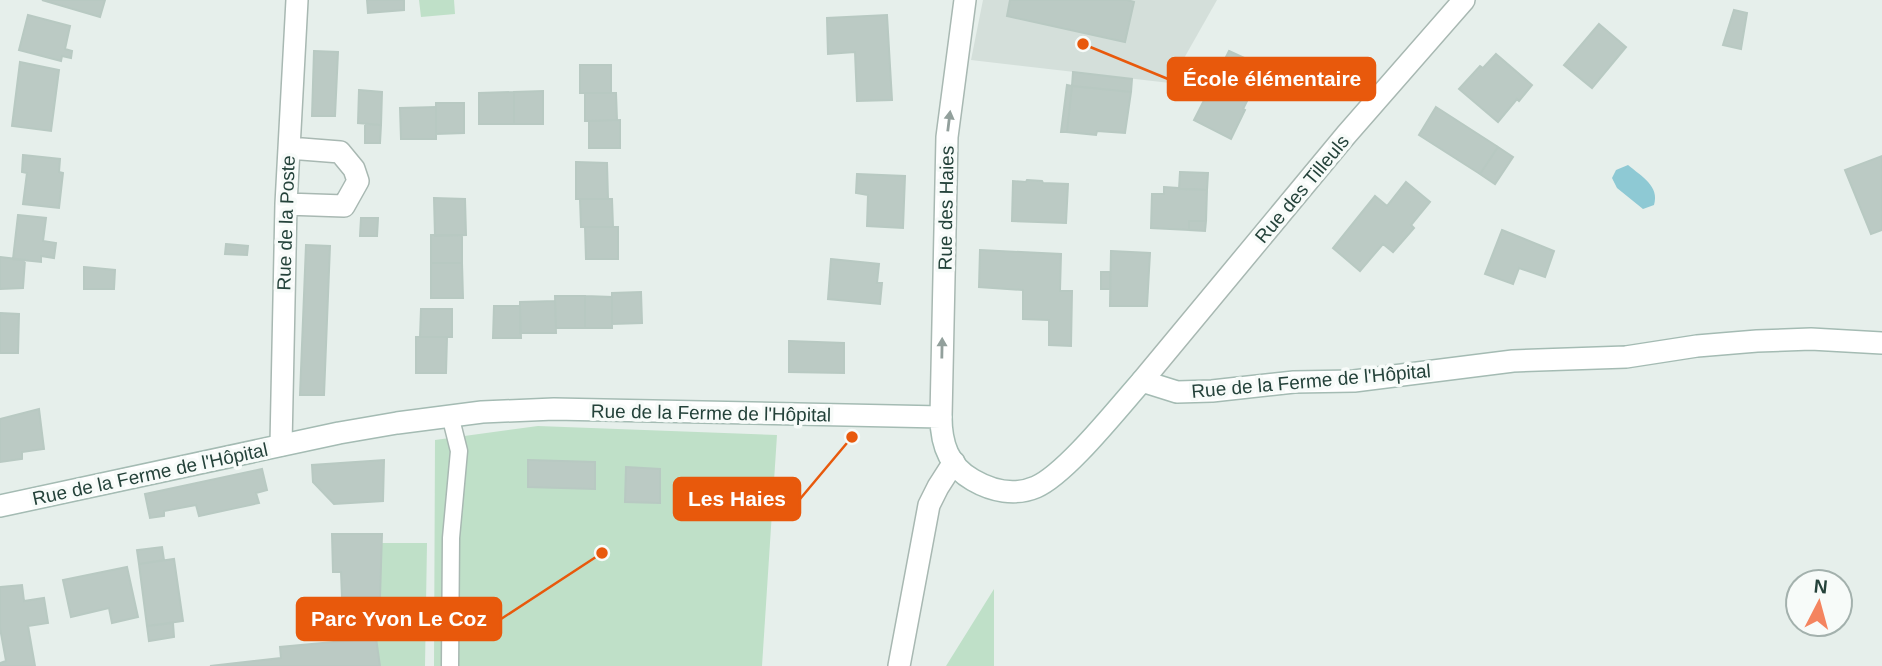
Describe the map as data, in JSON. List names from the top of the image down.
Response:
{
  "streets": {
    "street": [
      "Rue des Tilleuls",
      "Rue des Haies",
      "Rue de la Poste",
      "Rue de la Ferme de l'Hôpital"
    ]
  },
  "crossings": [
    ["Rue des Tilleuls", "Rue de la Ferme de l'Hôpital"],
    ["Rue des Haies", "Rue de la Ferme de l'Hôpital"],
    ["Rue de la Poste", "Rue de la Ferme de l'Hôpital"]
  ],
  "one_way": ["Rue des Haies"],
  "places": ["École élémentaire", "Les Haies", "Parc Yvon Le Coz"],
  "north": "top"
}
